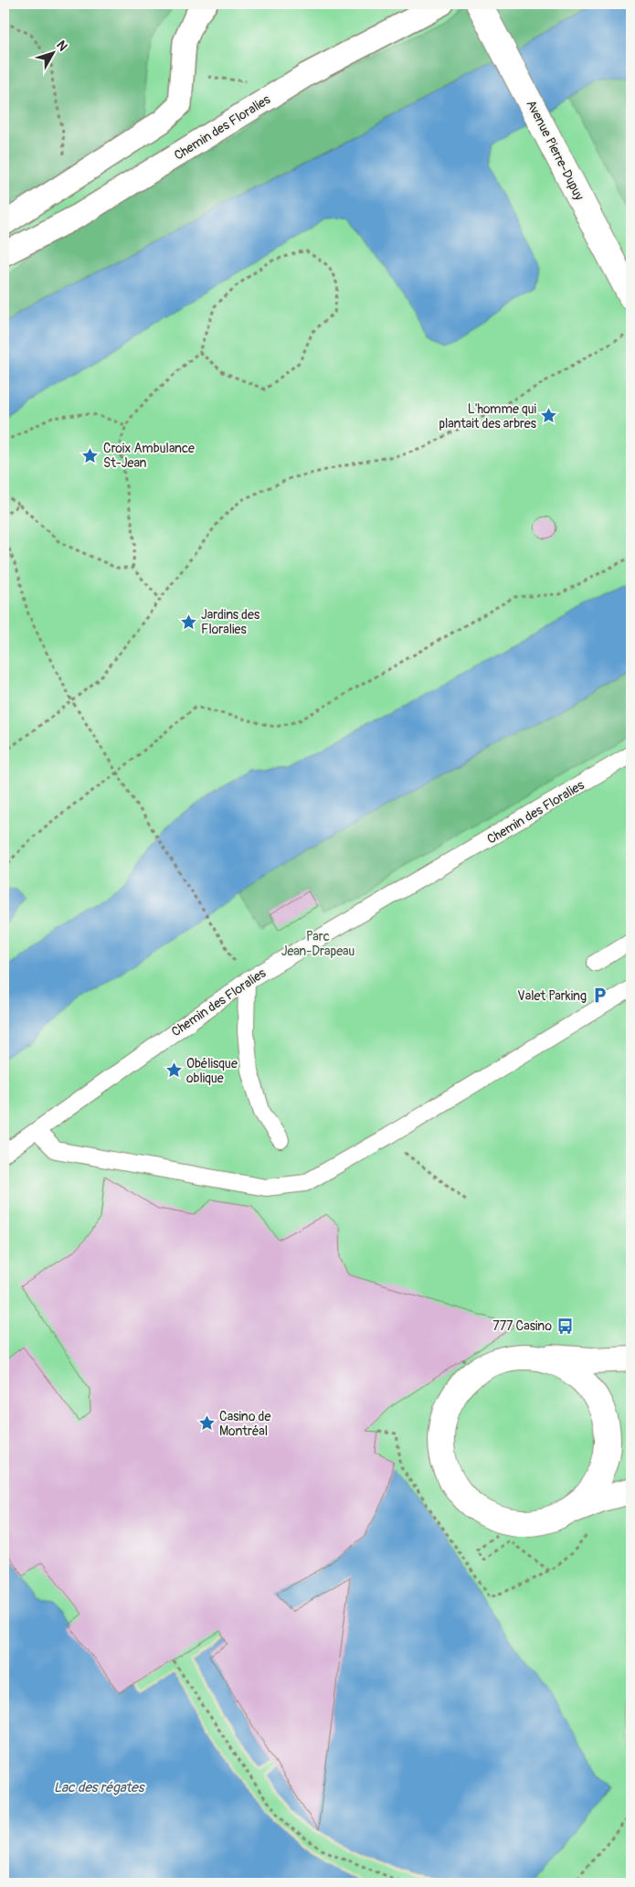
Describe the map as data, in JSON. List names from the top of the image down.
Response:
{
  "streets": {
    "street": ["Chemin des Floralies", "Avenue Pierre-Dupuy"]
  },
  "water": ["Lac des régates"],
  "parks": ["Parc Jean-Drapeau"],
  "places": {
    "place": [
      "L'homme qui plantait des arbres",
      "Croix Ambulance St-Jean",
      "Jardins des Floralies",
      "Obélisque oblique",
      "Casino de Montréal"
    ],
    "parking": ["Valet Parking"],
    "bus stop": ["777 Casino"]
  },
  "north": "top right"
}
